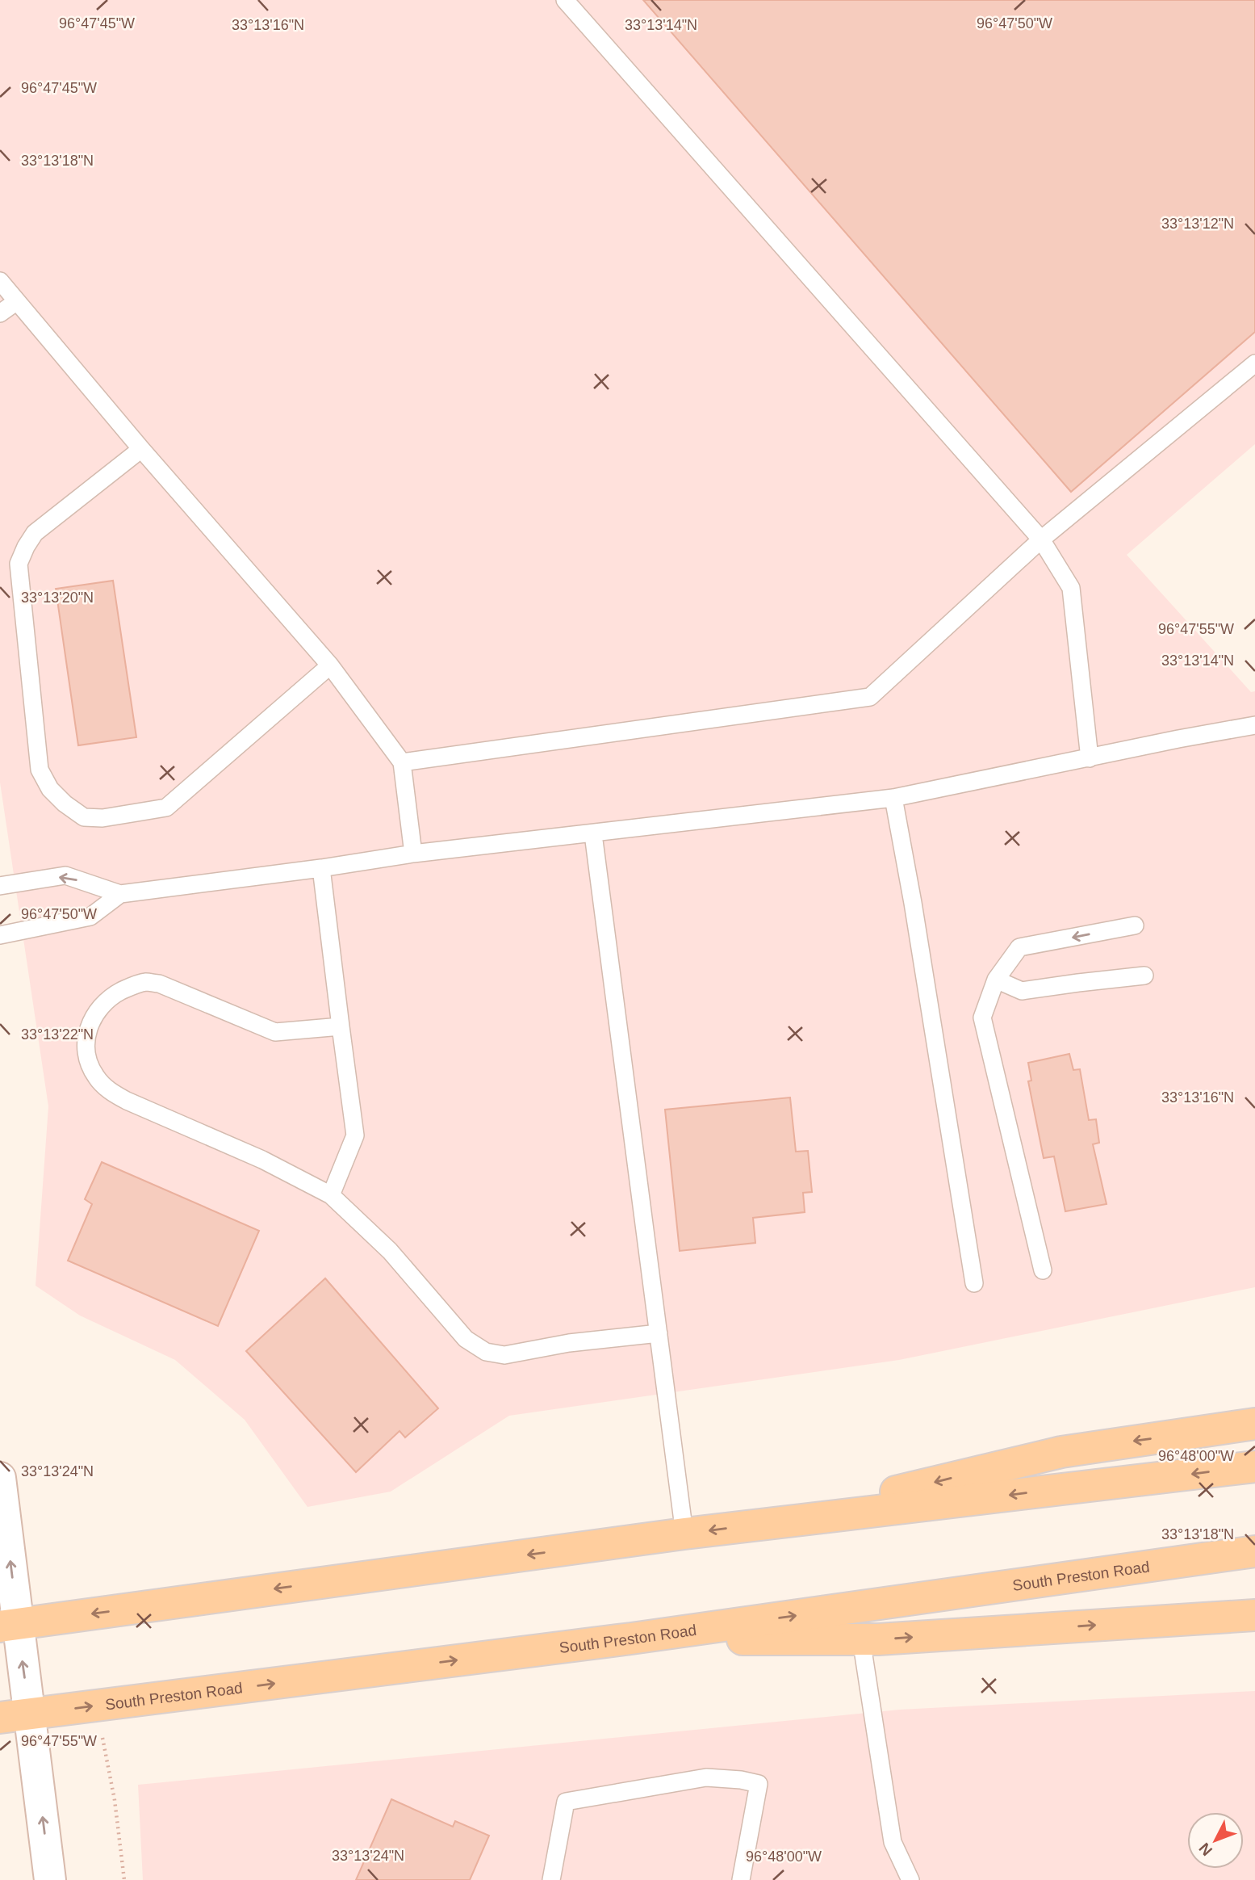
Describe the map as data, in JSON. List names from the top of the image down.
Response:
{
  "streets": {
    "main road": ["South Preston Road"]
  },
  "north": "bottom left",
  "coordinates": [
    "96°47'45\"W",
    "96°47'50\"W",
    "33°13'16\"N",
    "33°13'14\"N",
    "33°13'18\"N",
    "33°13'12\"N",
    "33°13'20\"N",
    "96°47'55\"W",
    "33°13'22\"N",
    "96°48'00\"W",
    "33°13'24\"N"
  ]
}
